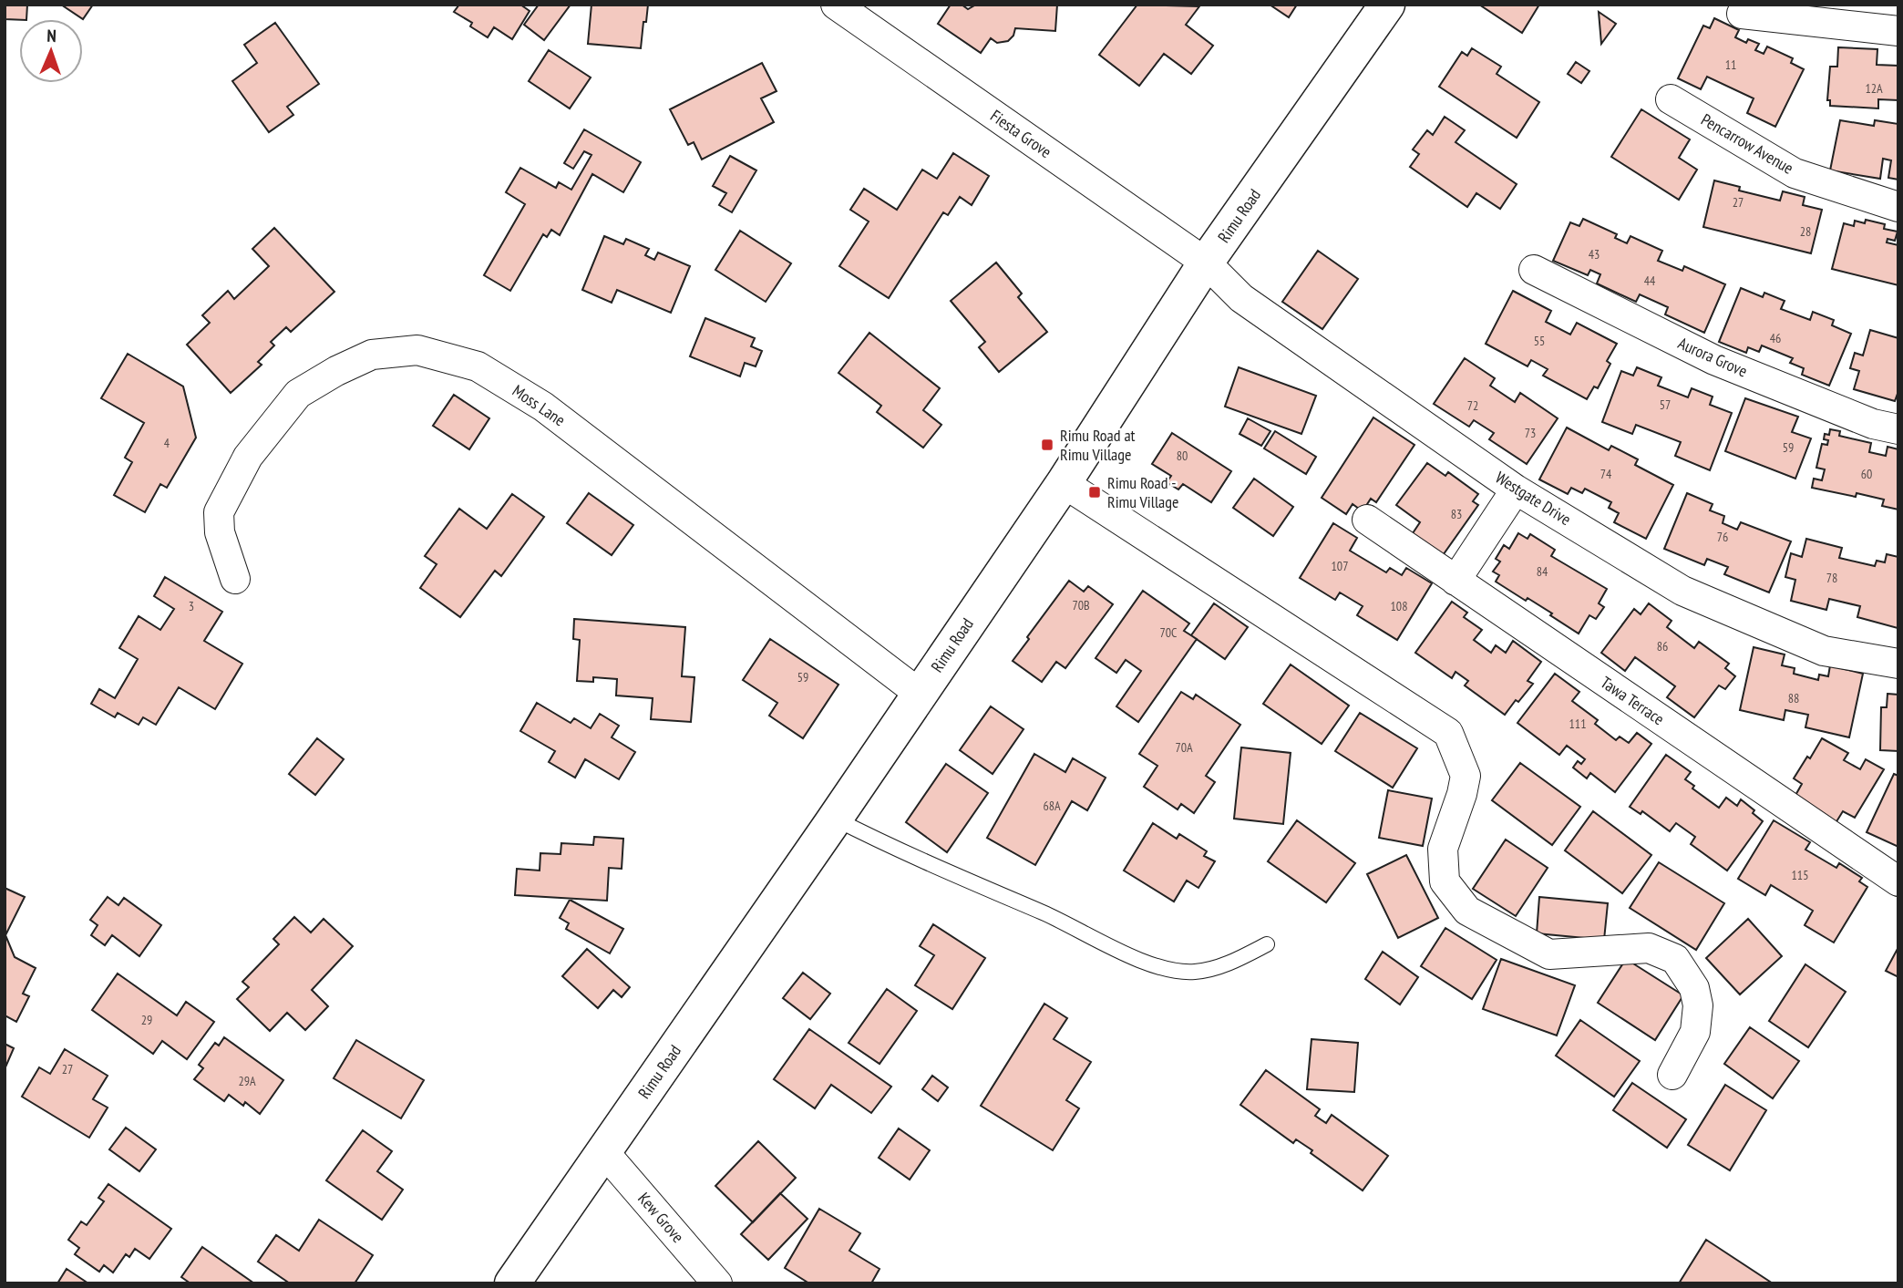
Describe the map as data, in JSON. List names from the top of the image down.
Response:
{
  "streets": {
    "main road": ["Rimu Road"],
    "street": [
      "Fiesta Grove",
      "Pencarrow Avenue",
      "Aurora Grove",
      "Moss Lane",
      "Westgate Drive",
      "Tawa Terrace",
      "Kew Grove"
    ]
  },
  "crossings": [
    ["Fiesta Grove", "Rimu Road"],
    ["Fiesta Grove", "Westgate Drive"],
    ["Rimu Road", "Moss Lane"],
    ["Rimu Road", "Westgate Drive"],
    ["Rimu Road", "Kew Grove"]
  ],
  "places": {
    "transit": ["Rimu Road at Rimu Village", "Rimu Road - Rimu Village"]
  },
  "house_numbers": [
    "11",
    "12A",
    "27",
    "28",
    "43",
    "44",
    "46",
    "55",
    "57",
    "72",
    "73",
    "4",
    "59",
    "80",
    "74",
    "60",
    "83",
    "76",
    "107",
    "84",
    "78",
    "70B",
    "3",
    "108",
    "70C",
    "86",
    "59",
    "88",
    "111",
    "70A",
    "68A",
    "115",
    "29",
    "27",
    "29A"
  ],
  "north": "top"
}
